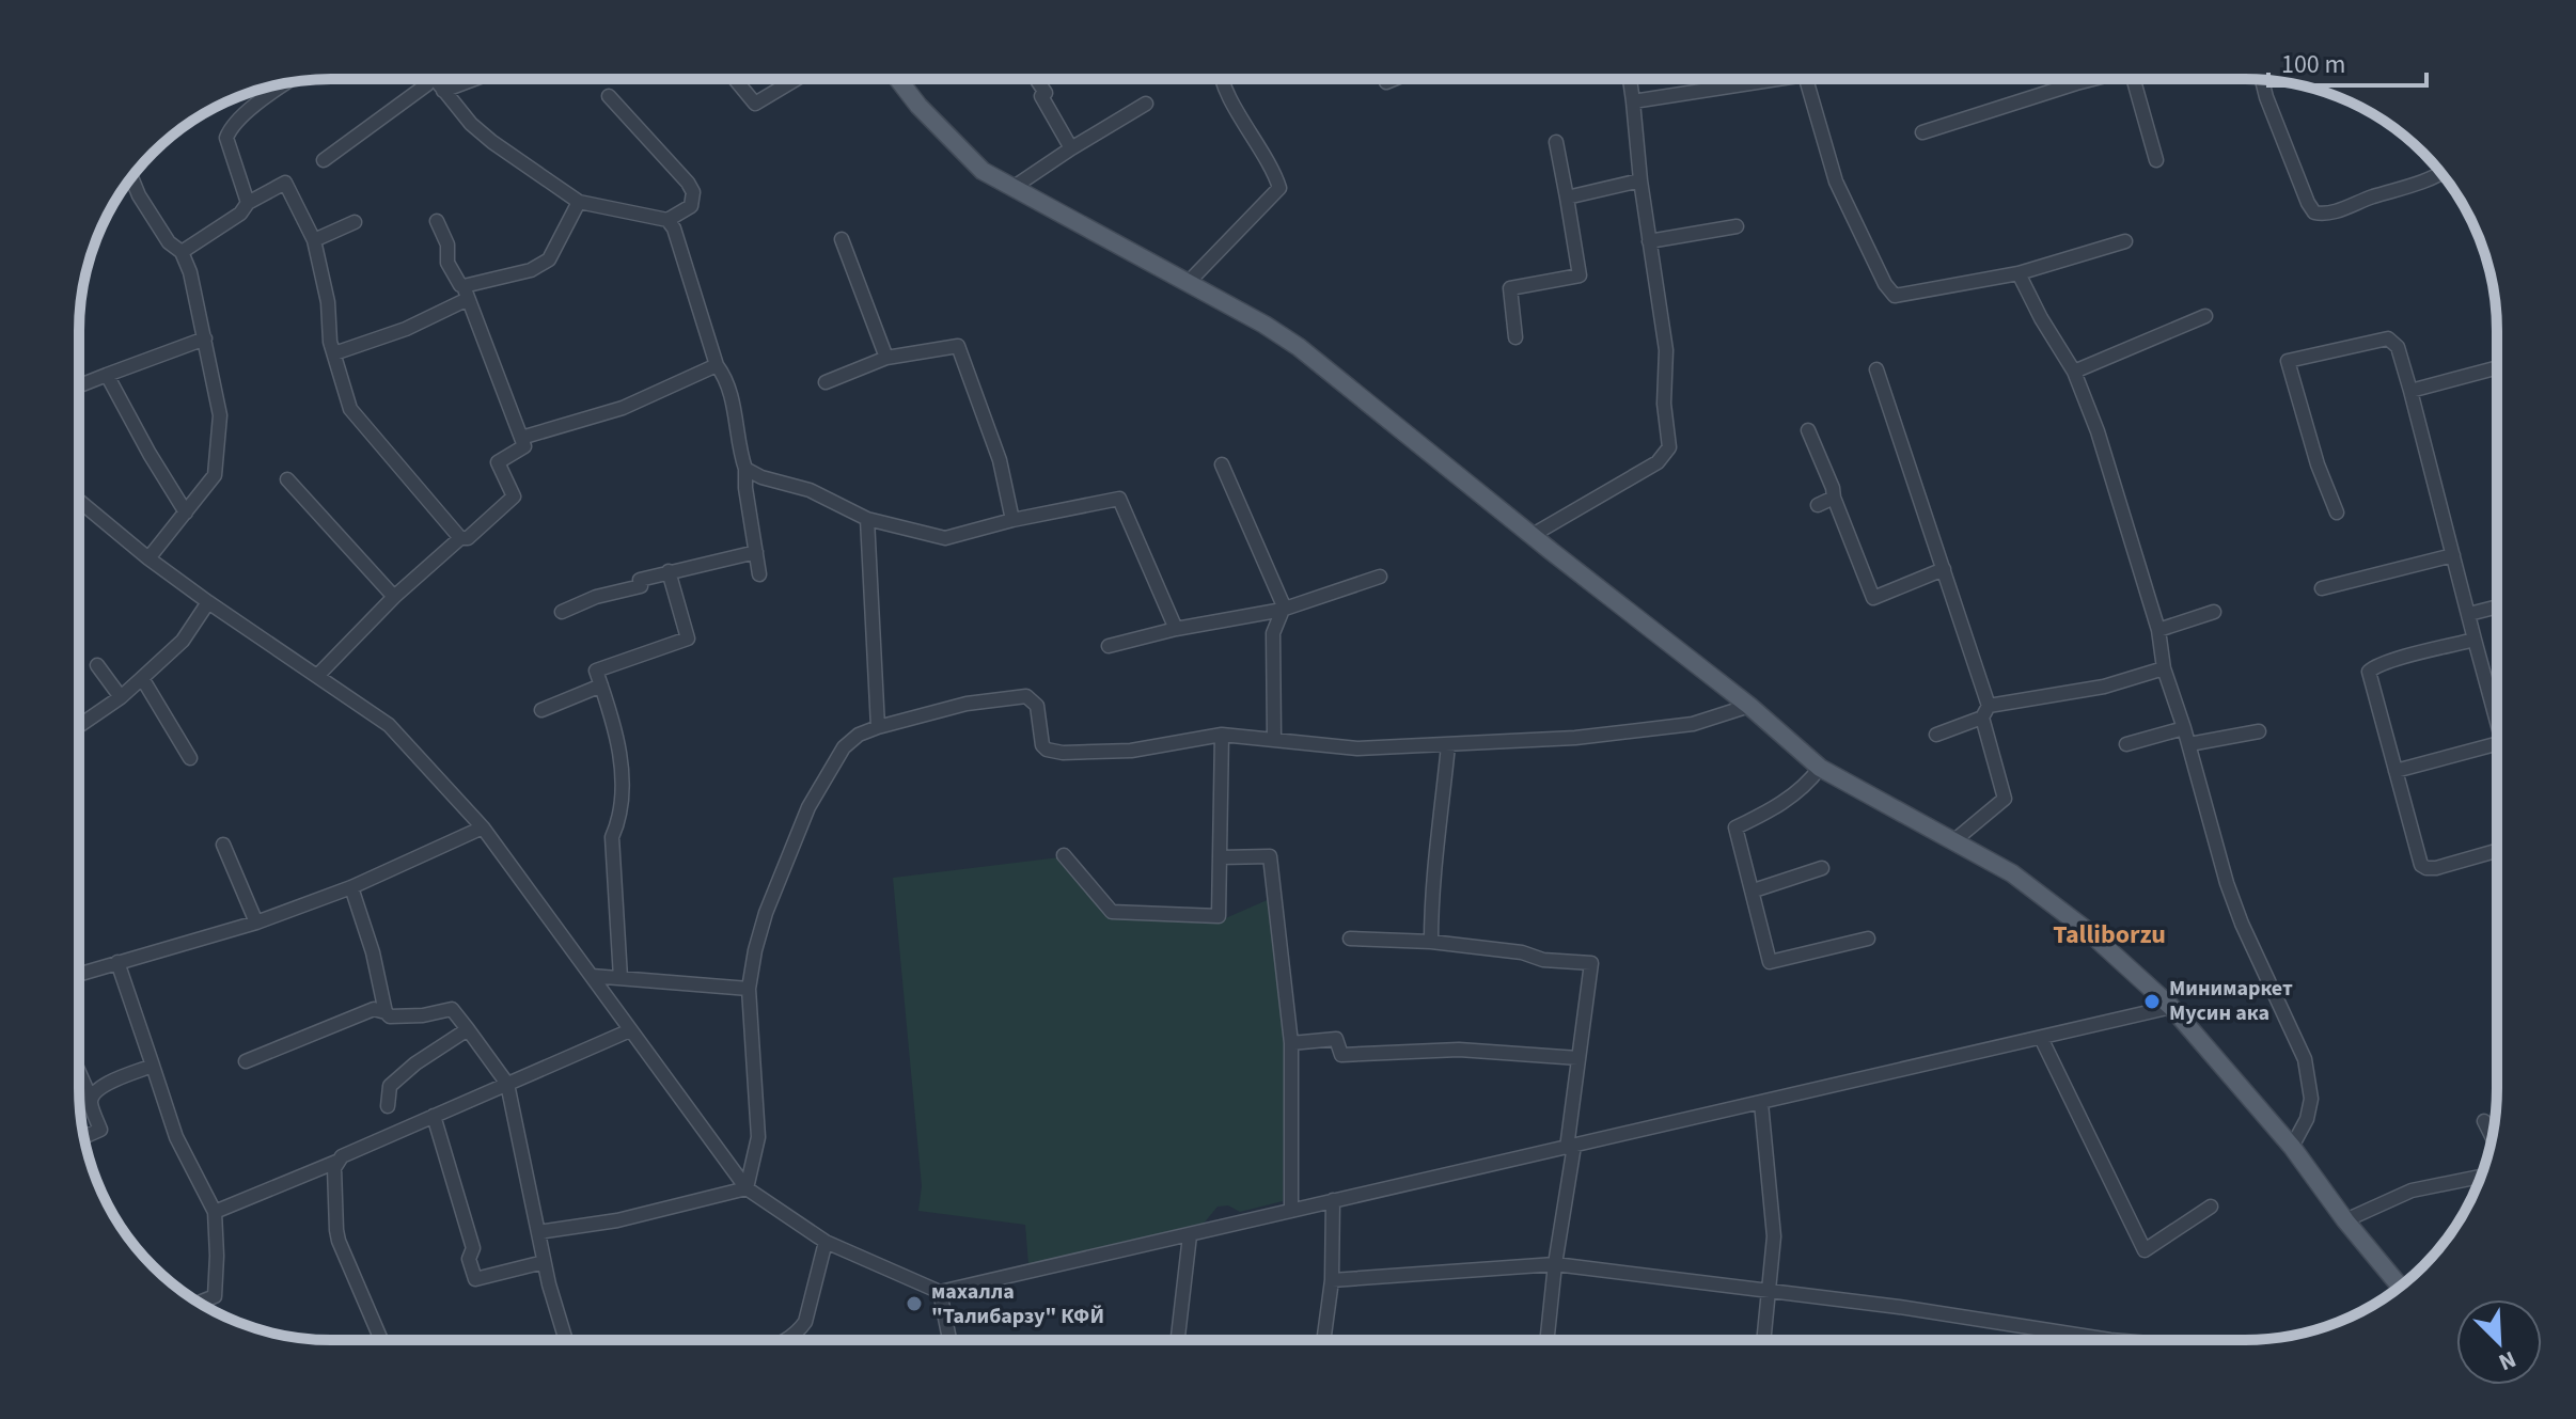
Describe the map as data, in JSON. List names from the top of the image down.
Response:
{
  "districts": ["Talliborzu"],
  "places": ["Минимаркет Мусин ака", "махалла \"Талибарзу\" КФЙ"],
  "scale_bar": "100 m",
  "north": "bottom right"
}
